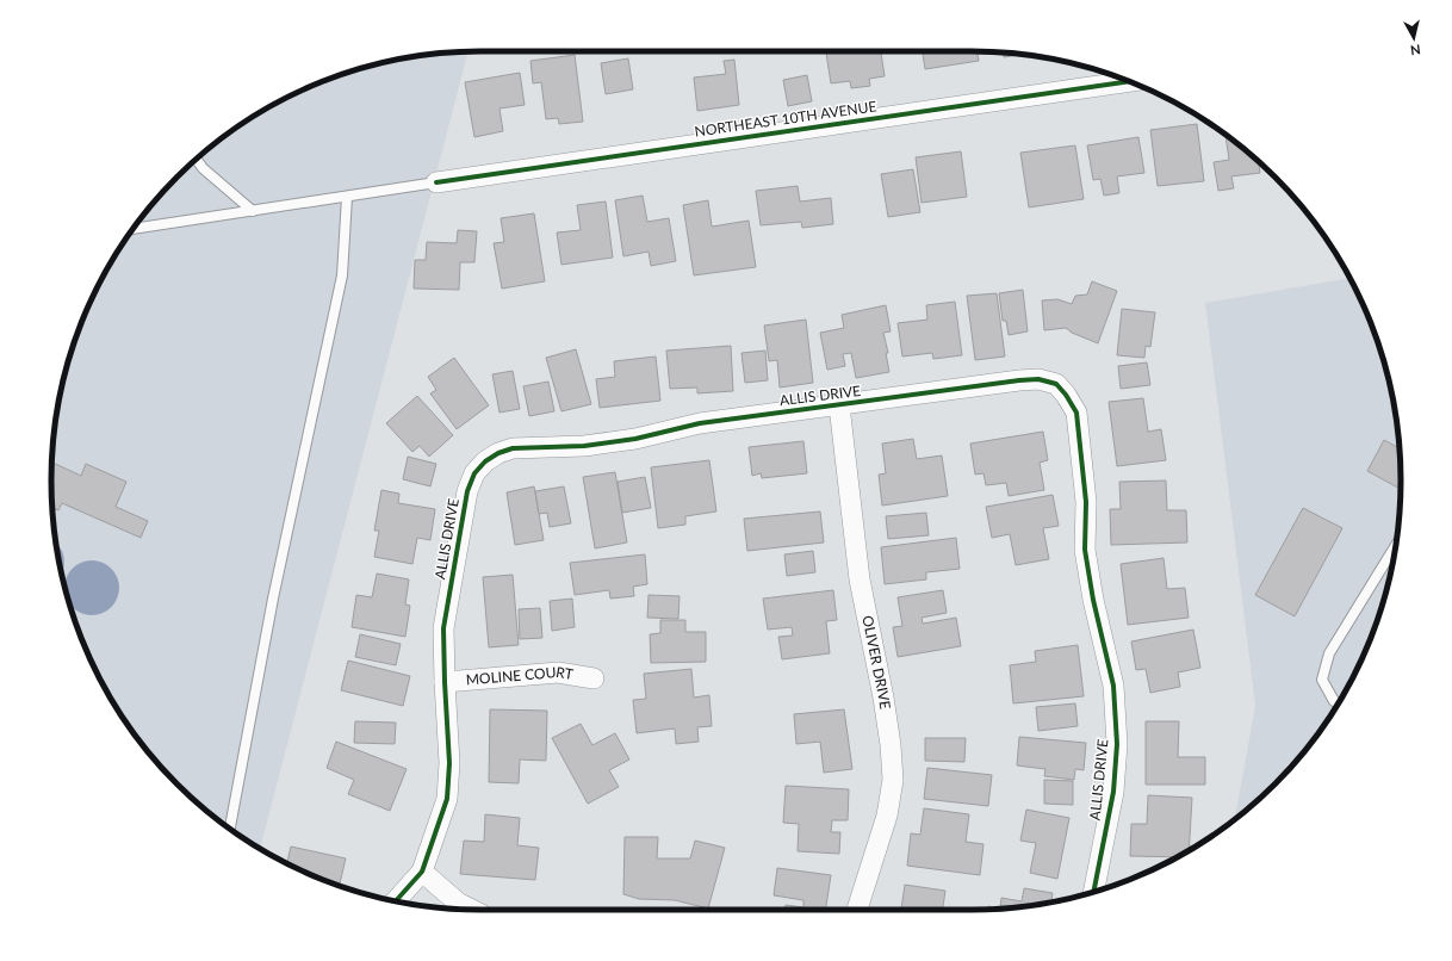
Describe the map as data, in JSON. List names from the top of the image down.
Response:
{
  "streets": {
    "street": [
      "NORTHEAST 10TH AVENUE",
      "ALLIS DRIVE",
      "OLIVER DRIVE",
      "MOLINE COURT"
    ]
  },
  "crossings": [
    ["ALLIS DRIVE", "OLIVER DRIVE"],
    ["ALLIS DRIVE", "MOLINE COURT"]
  ],
  "north": "bottom"
}
